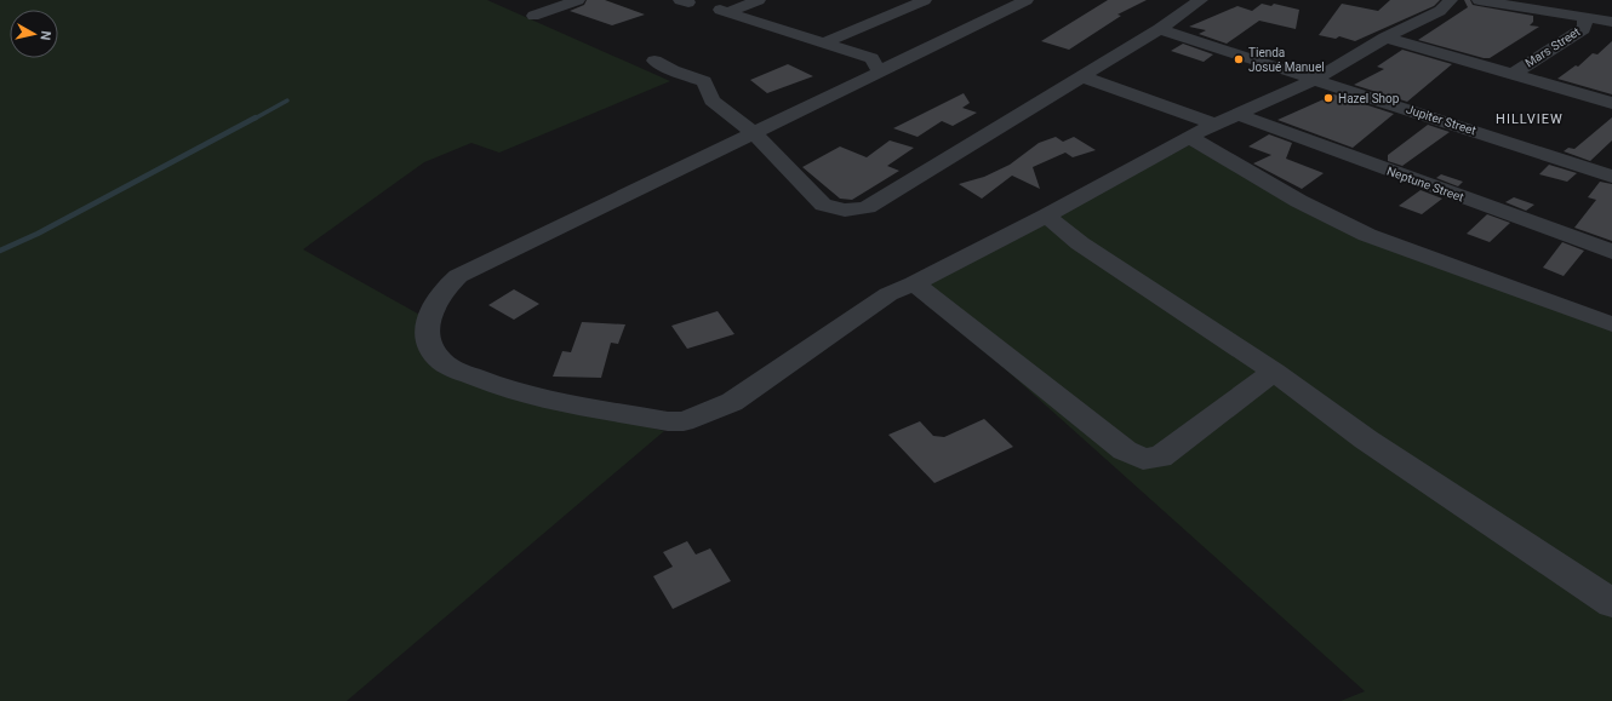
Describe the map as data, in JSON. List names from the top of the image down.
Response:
{
  "streets": {
    "street": ["Mars Street", "Jupiter Street", "Neptune Street"]
  },
  "districts": ["HILLVIEW"],
  "places": ["Tienda Josué Manuel", "Hazel Shop"],
  "north": "right"
}
